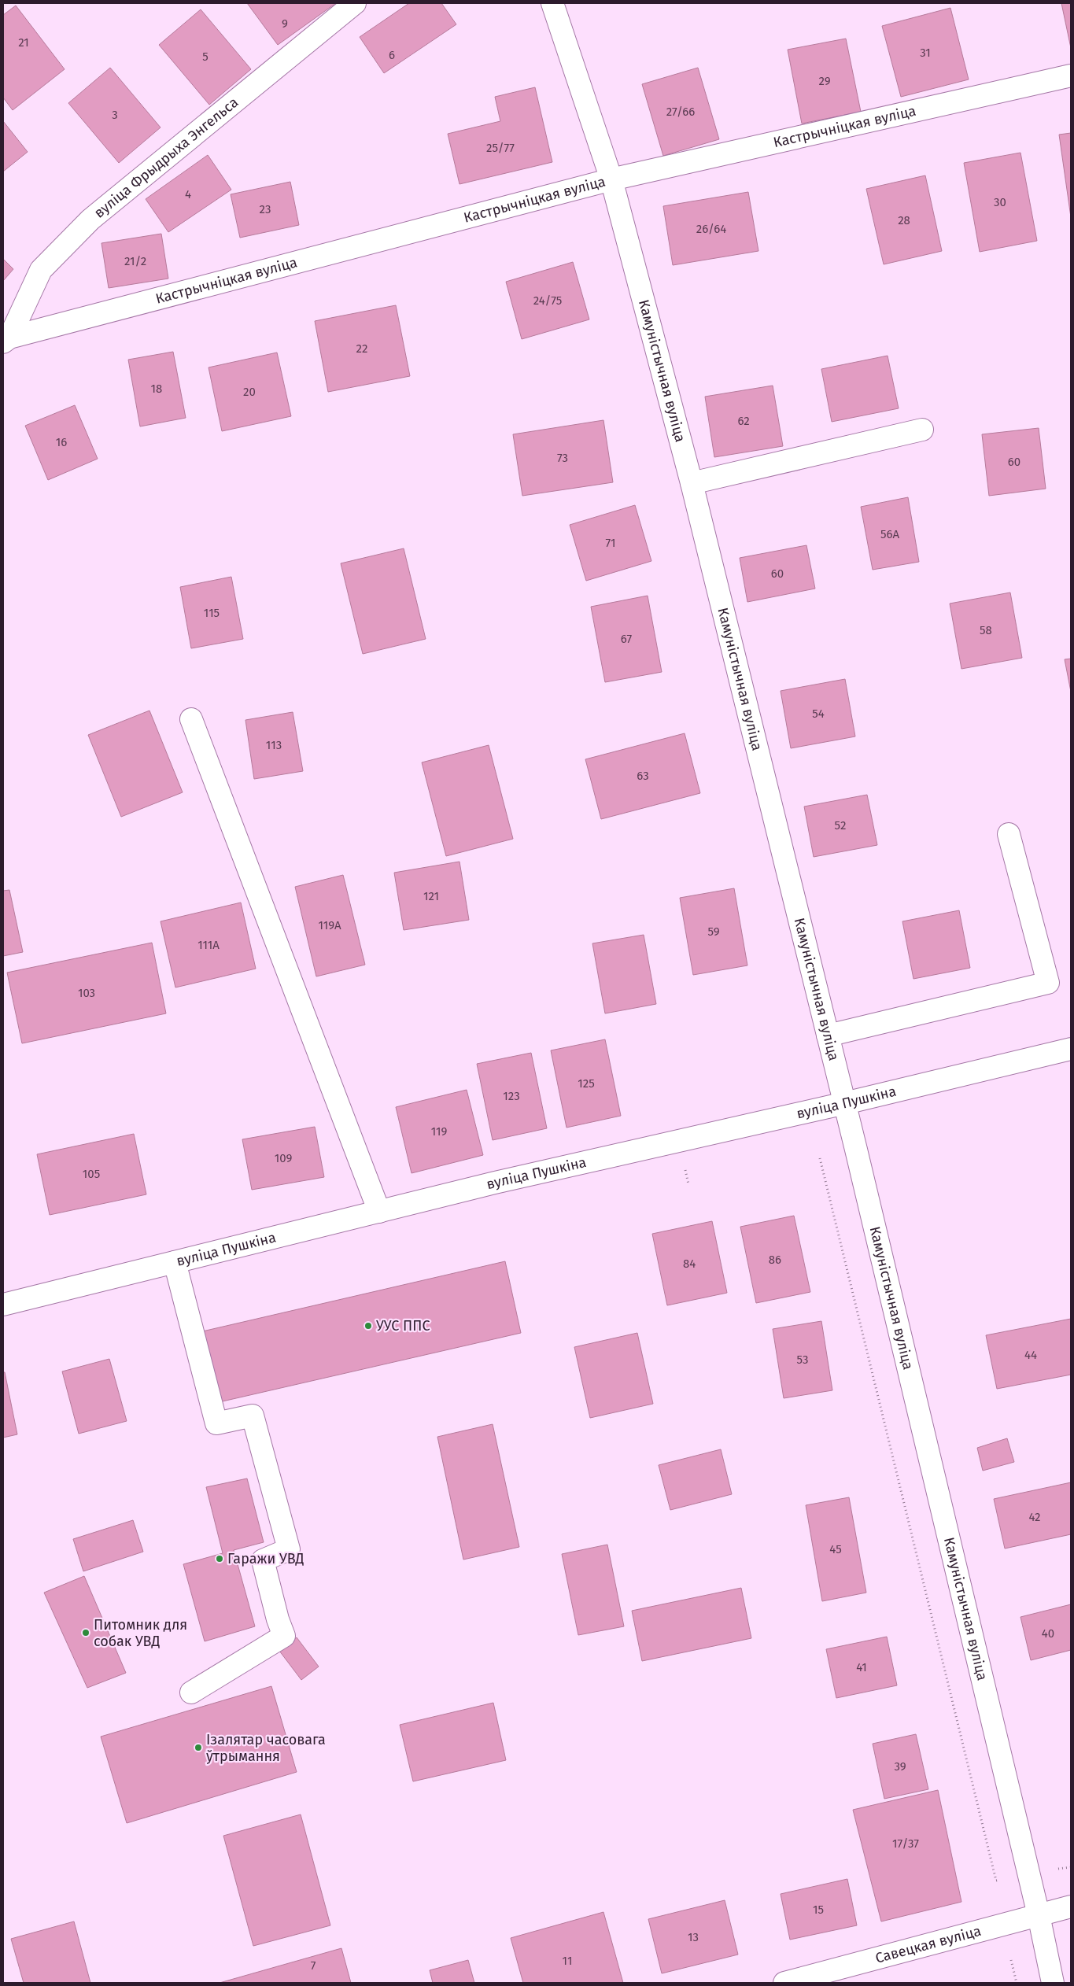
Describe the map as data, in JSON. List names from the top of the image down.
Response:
{
  "streets": {
    "street": [
      "Кастрычніцкая вуліца",
      "вуліца Фрыдрыха Энгельса",
      "Камуністычная вуліца",
      "вуліца Пушкіна",
      "Савецкая вуліца"
    ]
  },
  "crossings": [
    ["Кастрычніцкая вуліца", "вуліца Фрыдрыха Энгельса"],
    ["Кастрычніцкая вуліца", "Камуністычная вуліца"],
    ["Камуністычная вуліца", "вуліца Пушкіна"],
    ["Камуністычная вуліца", "Савецкая вуліца"]
  ],
  "places": [
    "УУС ППС",
    "Гаражи УВД",
    "Питомник для собак УВД",
    "Ізалятар часовага ўтрымання"
  ],
  "house_numbers": [
    "9",
    "21",
    "31",
    "6",
    "5",
    "29",
    "27/66",
    "3",
    "25/77",
    "4",
    "30",
    "23",
    "28",
    "26/64",
    "21/2",
    "24/75",
    "22",
    "18",
    "20",
    "62",
    "16",
    "73",
    "60",
    "56А",
    "71",
    "60",
    "115",
    "58",
    "67",
    "54",
    "113",
    "63",
    "52",
    "121",
    "119А",
    "59",
    "111А",
    "103",
    "125",
    "123",
    "119",
    "109",
    "105",
    "86",
    "84",
    "44",
    "53",
    "42",
    "45",
    "40",
    "41",
    "39",
    "17/37",
    "15",
    "13",
    "11",
    "7"
  ]
}
